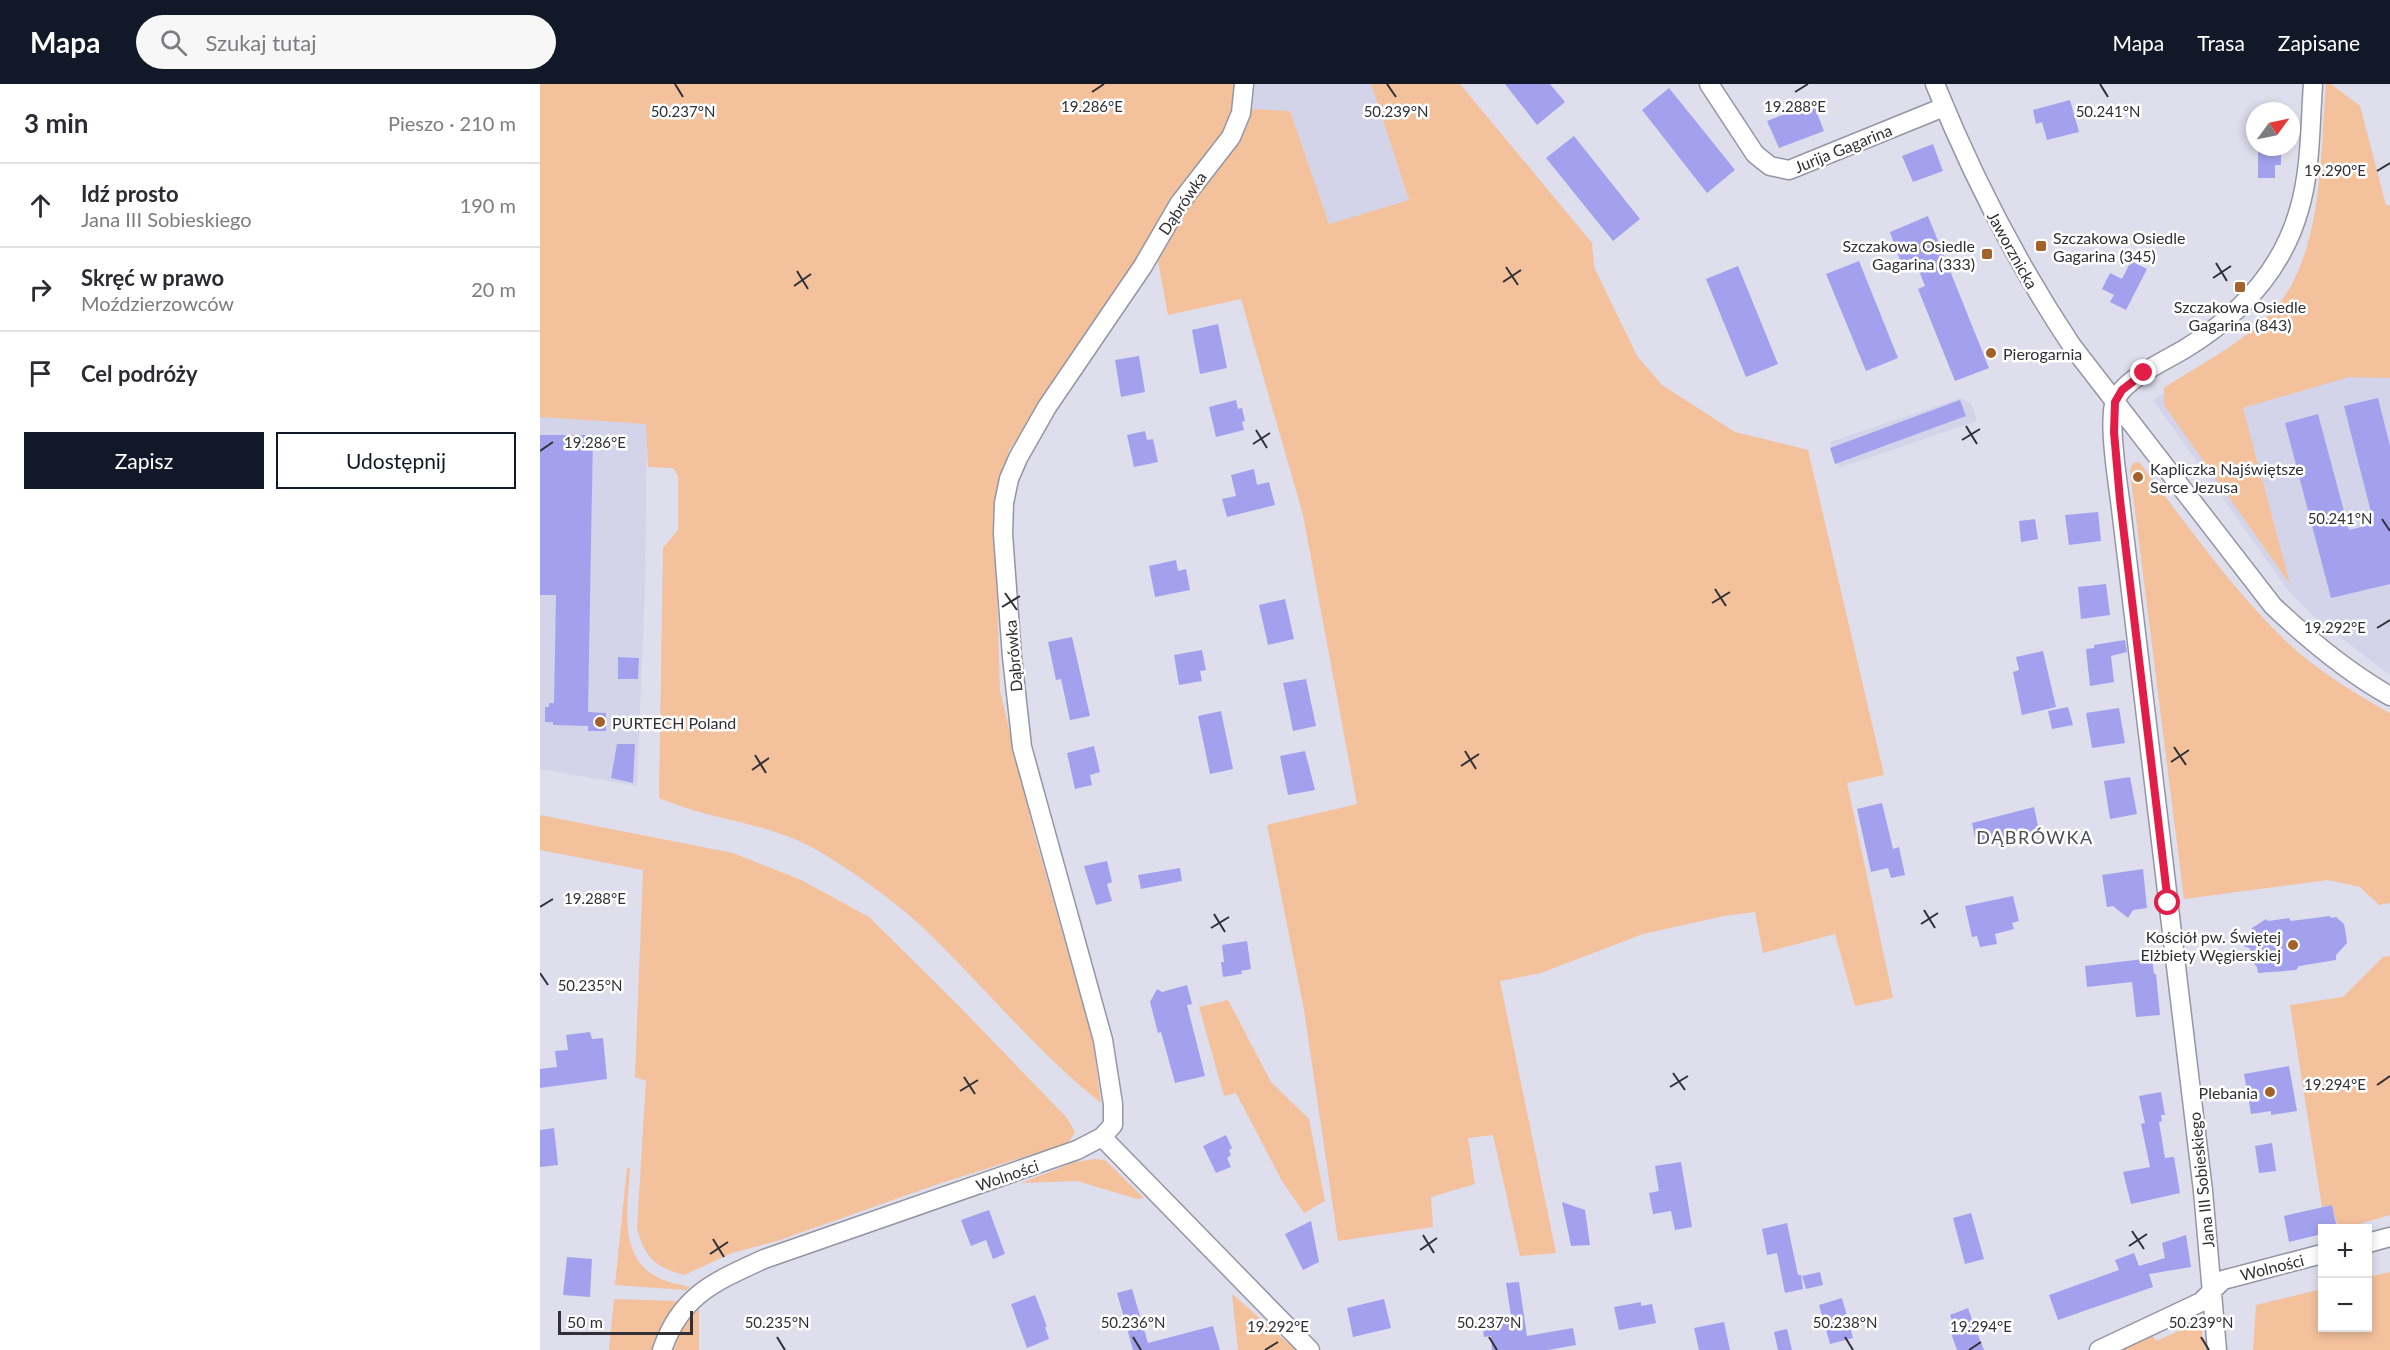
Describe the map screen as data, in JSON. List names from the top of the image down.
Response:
{
  "streets": {
    "street": [
      "Jurija Gagarina",
      "Dąbrówka",
      "Jaworznicka",
      "Wolności",
      "Jana III Sobieskiego"
    ]
  },
  "crossings": [
    ["Jurija Gagarina", "Jaworznicka"],
    ["Dąbrówka", "Wolności"],
    ["Jaworznicka", "Jana III Sobieskiego"],
    ["Wolności", "Jana III Sobieskiego"]
  ],
  "districts": ["DĄBRÓWKA"],
  "places": {
    "transit": ["Szczakowa Osiedle Gagarina (345)", "Szczakowa Osiedle Gagarina (333)", "Szczakowa Osiedle Gagarina (843)"],
    "other": [
      "Pierogarnia",
      "Kapliczka Najświętsze Serce Jezusa",
      "PURTECH Poland",
      "Kościół pw. Świętej Elżbiety Węgierskiej",
      "Plebania"
    ]
  },
  "scale_bar": "50 m",
  "north": "top right",
  "page": {
    "header": "Mapa",
    "search": "Szukaj tutaj",
    "nav": ["Mapa", "Trasa", "Zapisane"],
    "heading": ["3 min", "Pieszo · 210 m"],
    "list": [
      ["Idź prosto", "Jana III Sobieskiego", "190 m"],
      ["Skręć w prawo", "Moździerzowców", "20 m"],
      "Cel podróży"
    ],
    "buttons": ["Zapisz", "Udostępnij"],
    "map_buttons": ["+", "−"],
    "scale": "50 m"
  },
  "coordinates": [
    "19.286°E",
    "19.288°E",
    "50.239°N",
    "50.237°N",
    "50.241°N",
    "19.290°E",
    "19.292°E",
    "50.235°N",
    "19.294°E",
    "50.236°N",
    "50.238°N"
  ]
}
